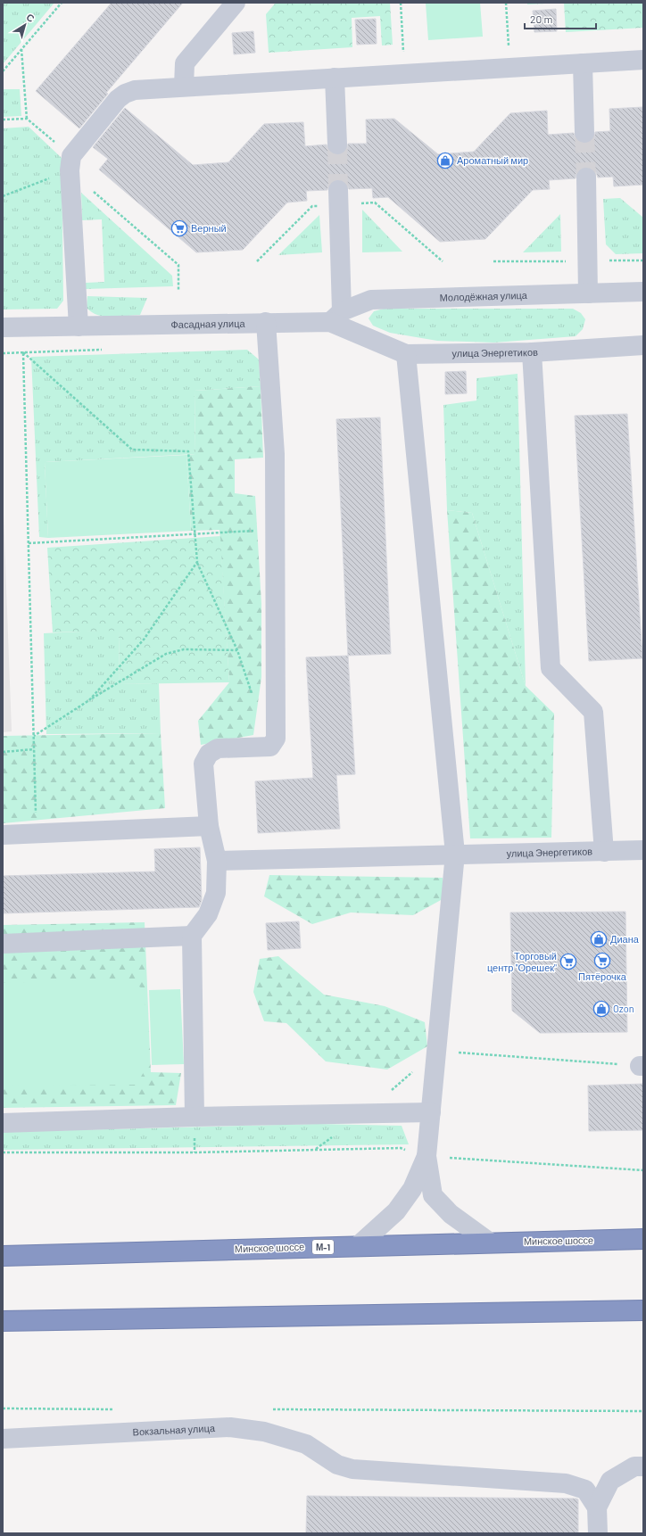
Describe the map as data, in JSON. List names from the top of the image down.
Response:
{
  "streets": {
    "highway": ["Минское шоссе", "М-1"],
    "street": [
      "Молодёжная улица",
      "Фасадная улица",
      "улица Энергетиков",
      "Вокзальная улица"
    ]
  },
  "crossings": [
    ["Молодёжная улица", "Фасадная улица"],
    ["Фасадная улица", "улица Энергетиков"]
  ],
  "places": {
    "shop": ["Ароматный мир", "Диана", "Ozon"],
    "supermarket": ["Верный", "Пятёрочка", "Торговый центр \"Орешек\""]
  },
  "scale_bar": "20 m",
  "north": "top right"
}
